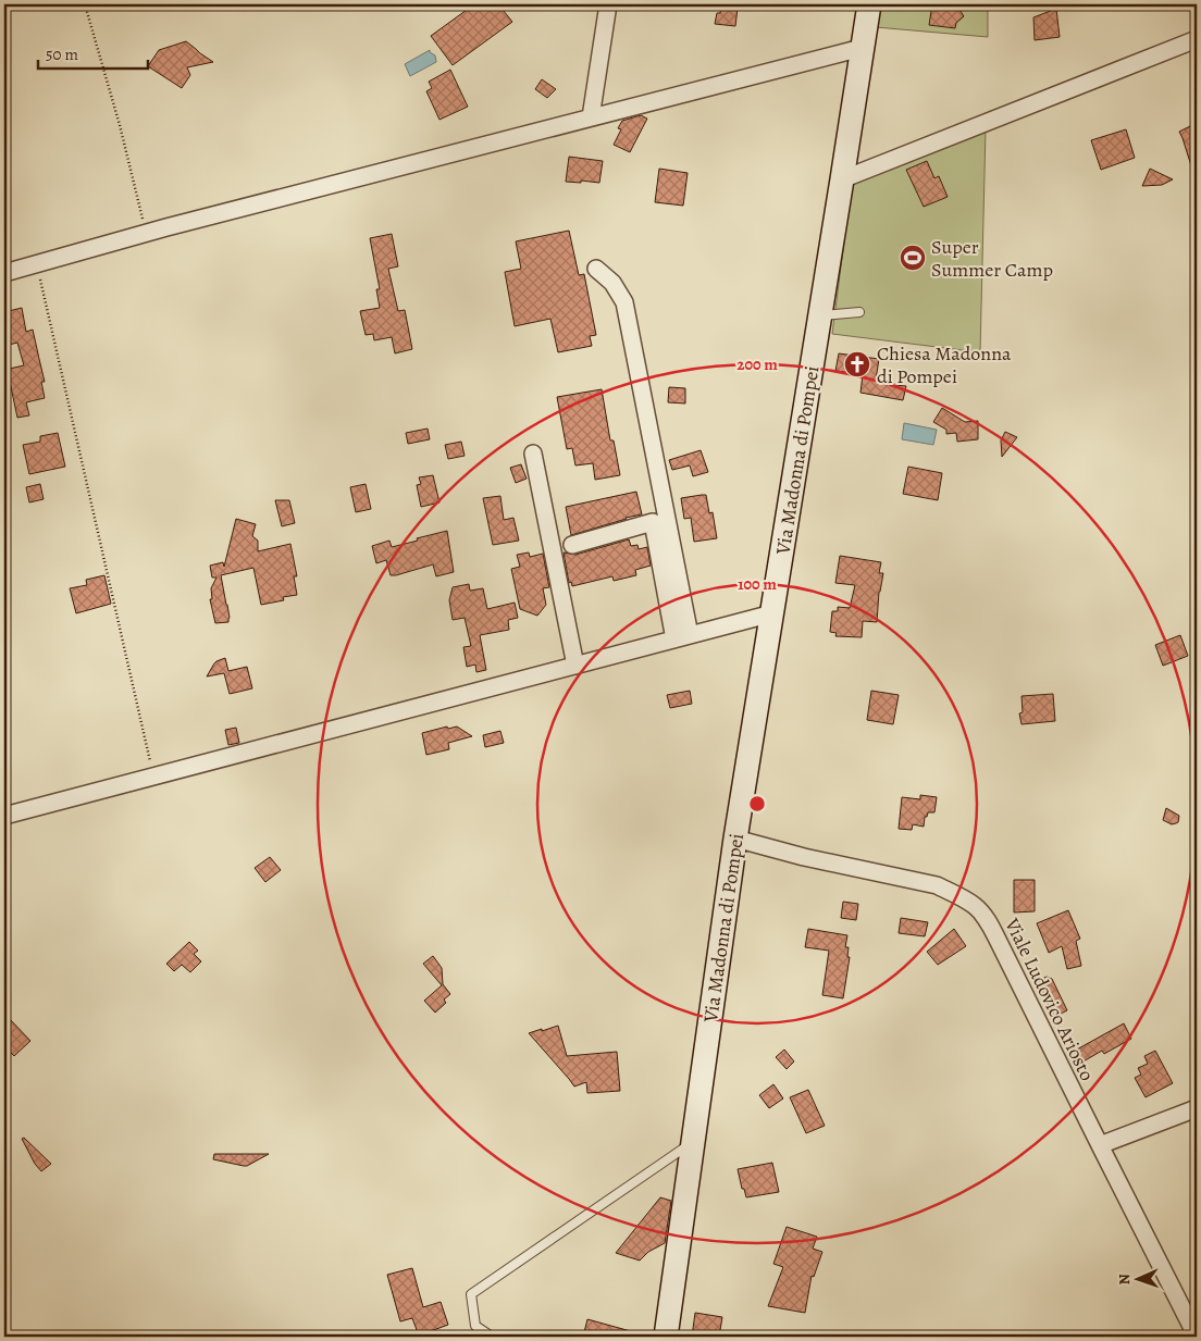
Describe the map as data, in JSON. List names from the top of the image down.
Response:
{
  "streets": {
    "street": ["Via Madonna di Pompei", "Viale Ludovico Ariosto"]
  },
  "crossings": [
    ["Via Madonna di Pompei", "Viale Ludovico Ariosto"]
  ],
  "places": {
    "sports": ["Super Summer Camp"],
    "church": ["Chiesa Madonna di Pompei"]
  },
  "scale_bar": "50 m",
  "north": "left",
  "rings": ["200 m", "100 m"]
}
